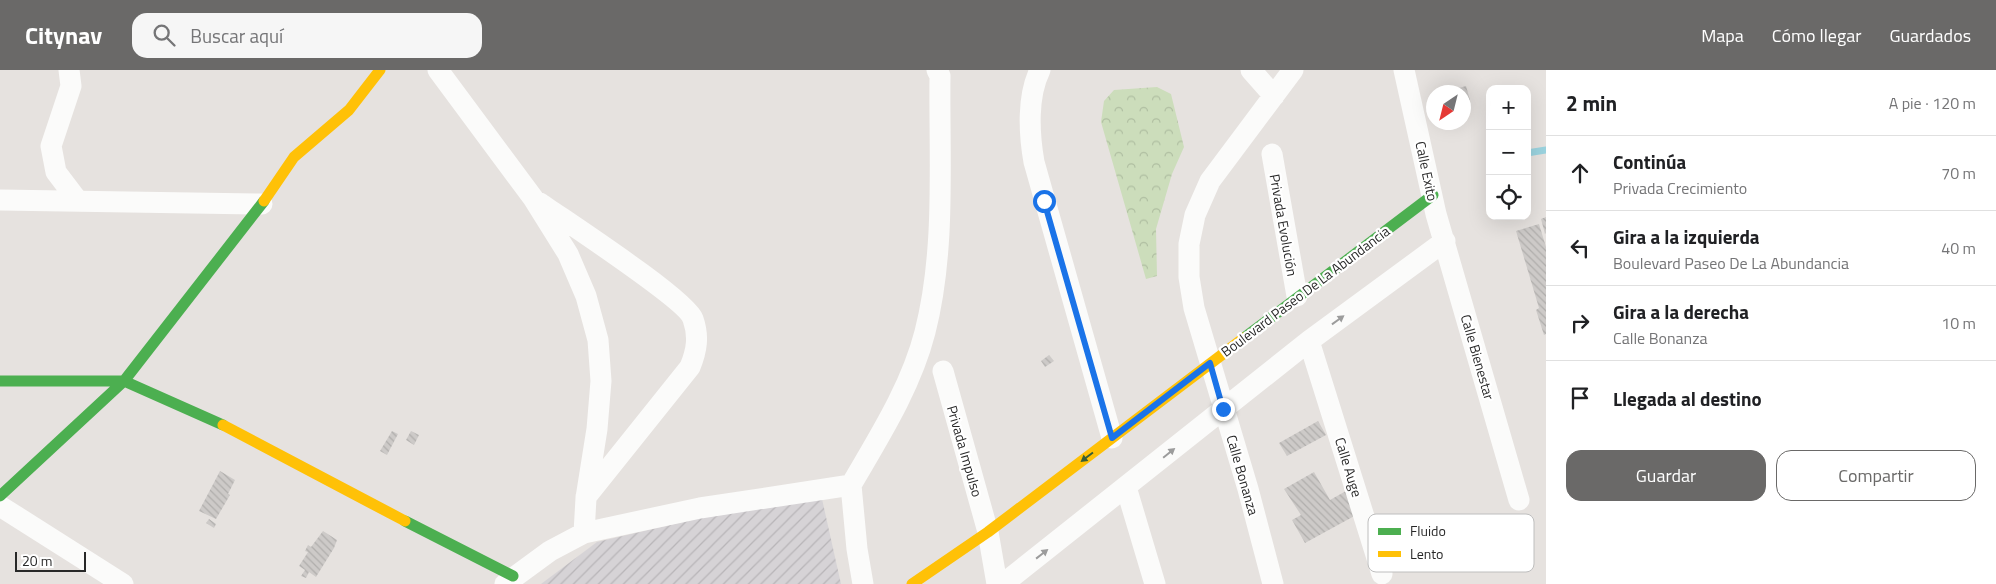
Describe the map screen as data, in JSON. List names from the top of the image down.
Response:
{
  "streets": {
    "street": [
      "Calle Exito",
      "Privada Evolución",
      "Boulevard Paseo De La Abundancia",
      "Calle Bienestar",
      "Privada Impulso",
      "Calle Auge",
      "Calle Bonanza"
    ]
  },
  "crossings": [
    ["Calle Exito", "Boulevard Paseo De La Abundancia"],
    ["Calle Exito", "Calle Bienestar"],
    ["Privada Evolución", "Boulevard Paseo De La Abundancia"],
    ["Boulevard Paseo De La Abundancia", "Calle Bienestar"],
    ["Boulevard Paseo De La Abundancia", "Privada Impulso"],
    ["Boulevard Paseo De La Abundancia", "Calle Bonanza"]
  ],
  "legend": ["Fluido", "Lento"],
  "scale_bar": "20 m",
  "north": "bottom left",
  "page": {
    "header": "Citynav",
    "search": "Buscar aquí",
    "nav": ["Mapa", "Cómo llegar", "Guardados"],
    "heading": ["2 min", "A pie · 120 m"],
    "map_buttons": ["+", "−"],
    "list": [
      ["Continúa", "Privada Crecimiento", "70 m"],
      ["Gira a la izquierda", "Boulevard Paseo De La Abundancia", "40 m"],
      ["Gira a la derecha", "Calle Bonanza", "10 m"],
      "Llegada al destino"
    ],
    "buttons": ["Guardar", "Compartir"],
    "scale": "20 m"
  }
}
